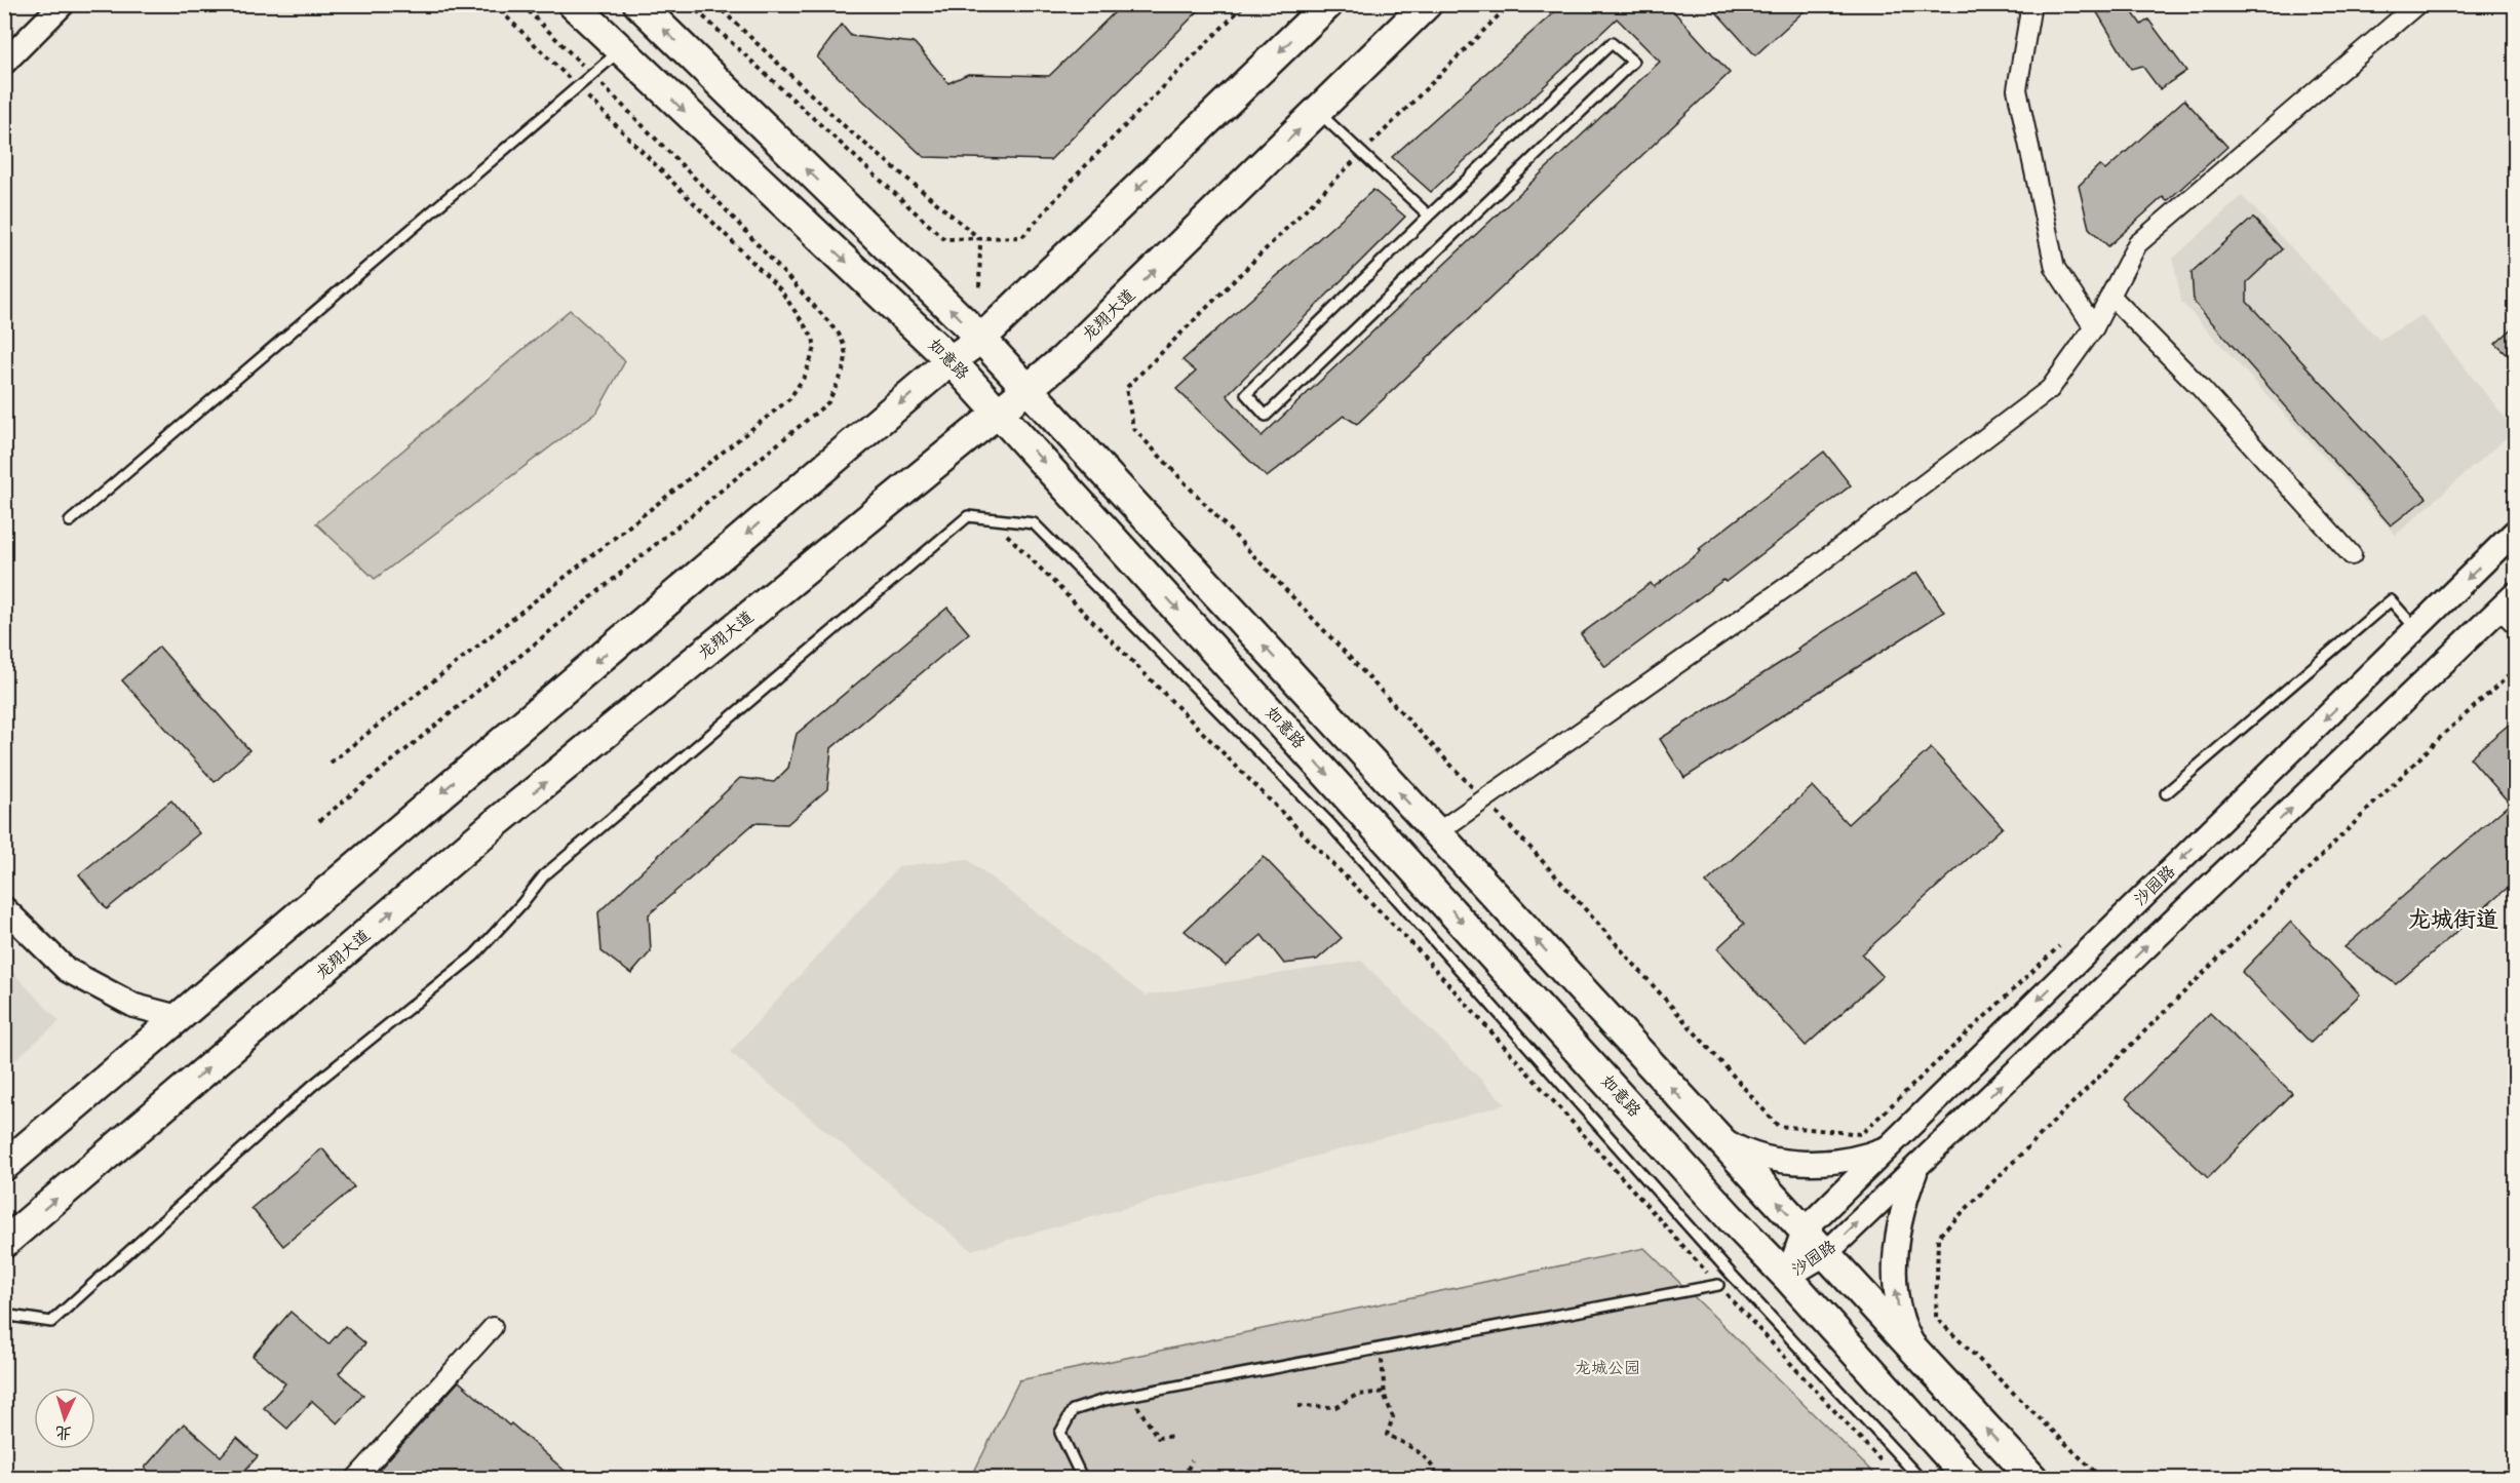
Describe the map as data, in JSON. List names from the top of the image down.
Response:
{
  "streets": {
    "main road": ["龙翔大道", "如意路"],
    "street": ["沙园路"]
  },
  "crossings": [
    ["龙翔大道", "如意路"],
    ["如意路", "沙园路"]
  ],
  "districts": ["龙城街道"],
  "parks": ["龙城公园"],
  "north": "bottom"
}
